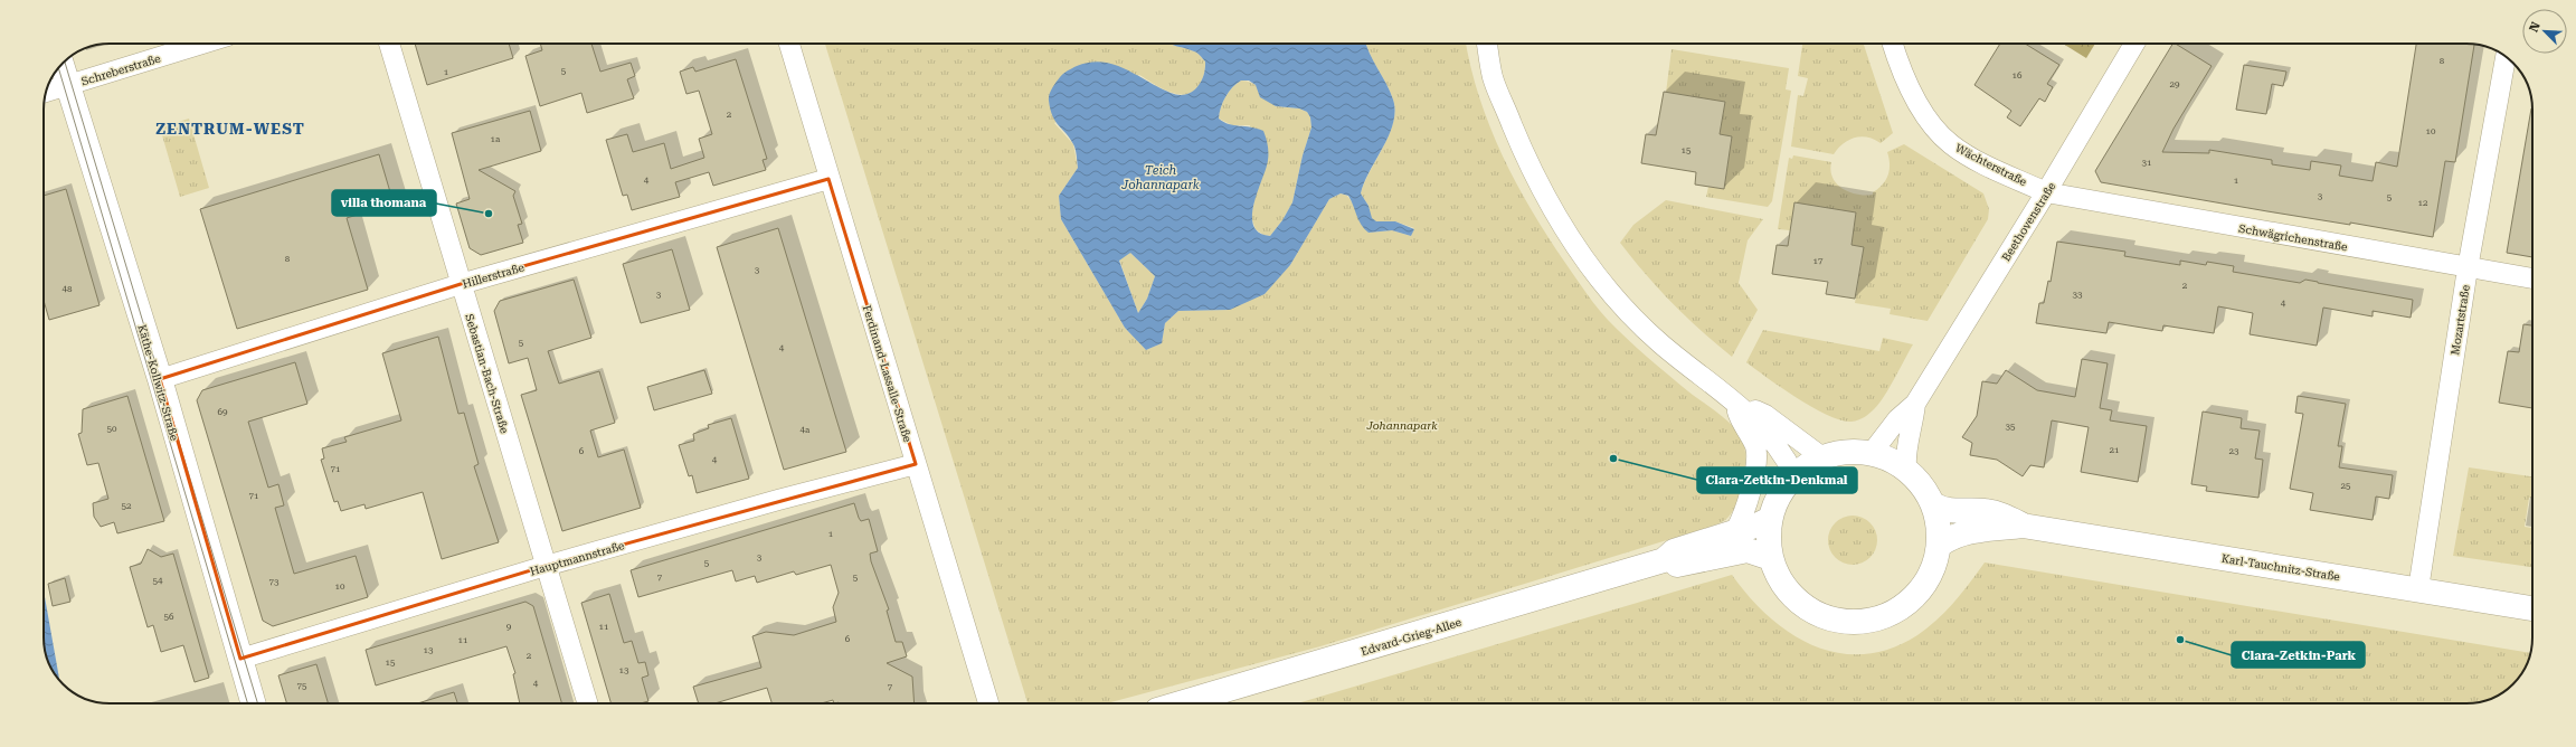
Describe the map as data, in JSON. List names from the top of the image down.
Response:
{
  "streets": {
    "main road": ["Käthe-Kollwitz-Straße", "Karl-Tauchnitz-Straße", "Edvard-Grieg-Allee"],
    "street": [
      "Schreberstraße",
      "Wächterstraße",
      "Beethovenstraße",
      "Schwägrichenstraße",
      "Hillerstraße",
      "Mozartstraße",
      "Sebastian-Bach-Straße",
      "Ferdinand-Lassalle-Straße",
      "Hauptmannstraße"
    ]
  },
  "crossings": [
    ["Schreberstraße", "Käthe-Kollwitz-Straße"],
    ["Wächterstraße", "Beethovenstraße"],
    ["Wächterstraße", "Schwägrichenstraße"],
    ["Beethovenstraße", "Schwägrichenstraße"],
    ["Schwägrichenstraße", "Mozartstraße"],
    ["Hillerstraße", "Sebastian-Bach-Straße"],
    ["Hillerstraße", "Ferdinand-Lassalle-Straße"],
    ["Hillerstraße", "Käthe-Kollwitz-Straße"],
    ["Mozartstraße", "Karl-Tauchnitz-Straße"],
    ["Sebastian-Bach-Straße", "Hauptmannstraße"],
    ["Ferdinand-Lassalle-Straße", "Hauptmannstraße"],
    ["Käthe-Kollwitz-Straße", "Hauptmannstraße"]
  ],
  "districts": ["ZENTRUM-WEST"],
  "water": ["Teich Johannapark"],
  "parks": ["Johannapark"],
  "places": ["villa thomana", "Clara-Zetkin-Denkmal", "Clara-Zetkin-Park"],
  "house_numbers": [
    "8",
    "5",
    "1",
    "16",
    "29",
    "2",
    "10",
    "1a",
    "15",
    "31",
    "4",
    "1",
    "3",
    "5",
    "12",
    "8",
    "17",
    "3",
    "2",
    "48",
    "3",
    "33",
    "4",
    "5",
    "4",
    "69",
    "35",
    "50",
    "4a",
    "21",
    "6",
    "23",
    "4",
    "71",
    "25",
    "71",
    "52",
    "1",
    "3",
    "5",
    "7",
    "5",
    "54",
    "73",
    "10",
    "56",
    "9",
    "11",
    "6",
    "11",
    "13",
    "2",
    "15",
    "13",
    "4",
    "75",
    "7"
  ],
  "north": "top left"
}
